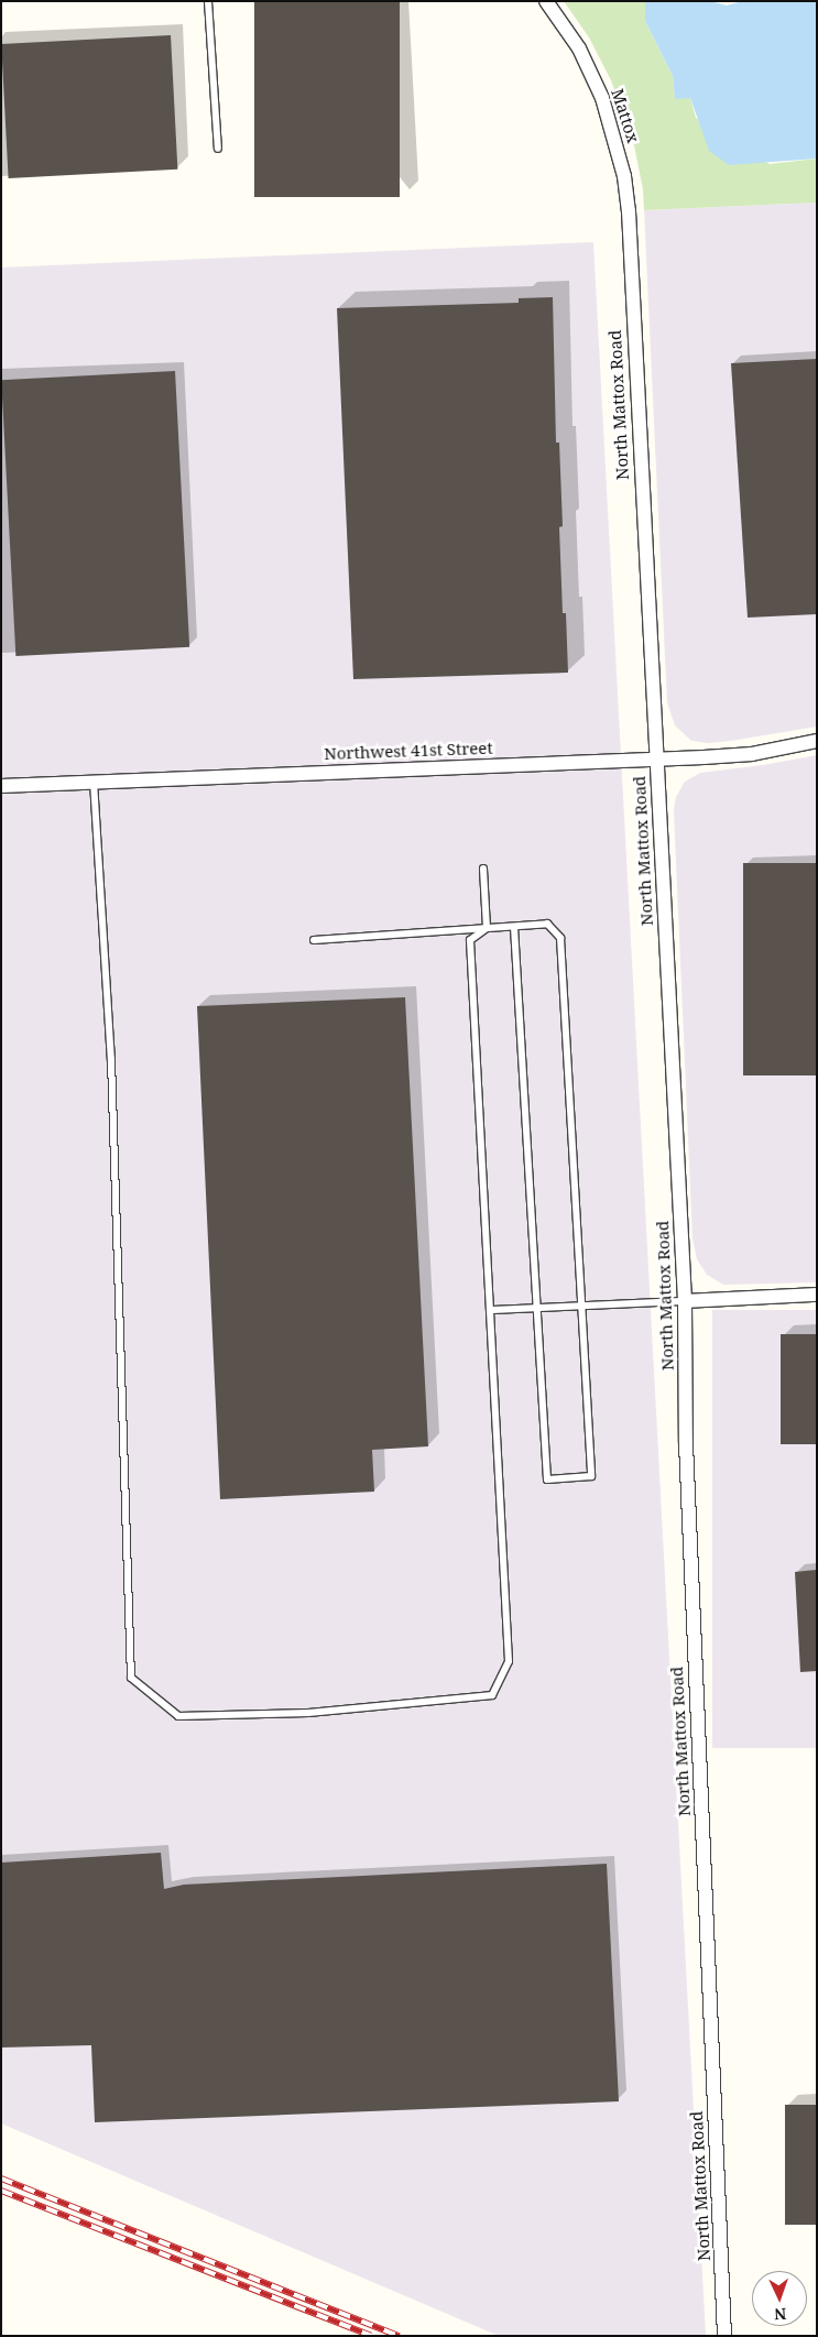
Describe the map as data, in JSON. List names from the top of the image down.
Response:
{
  "streets": {
    "street": ["Mattox", "North Mattox Road", "Northwest 41st Street"]
  },
  "crossings": [
    ["Mattox", "North Mattox Road"],
    ["North Mattox Road", "Northwest 41st Street"]
  ],
  "north": "bottom"
}
